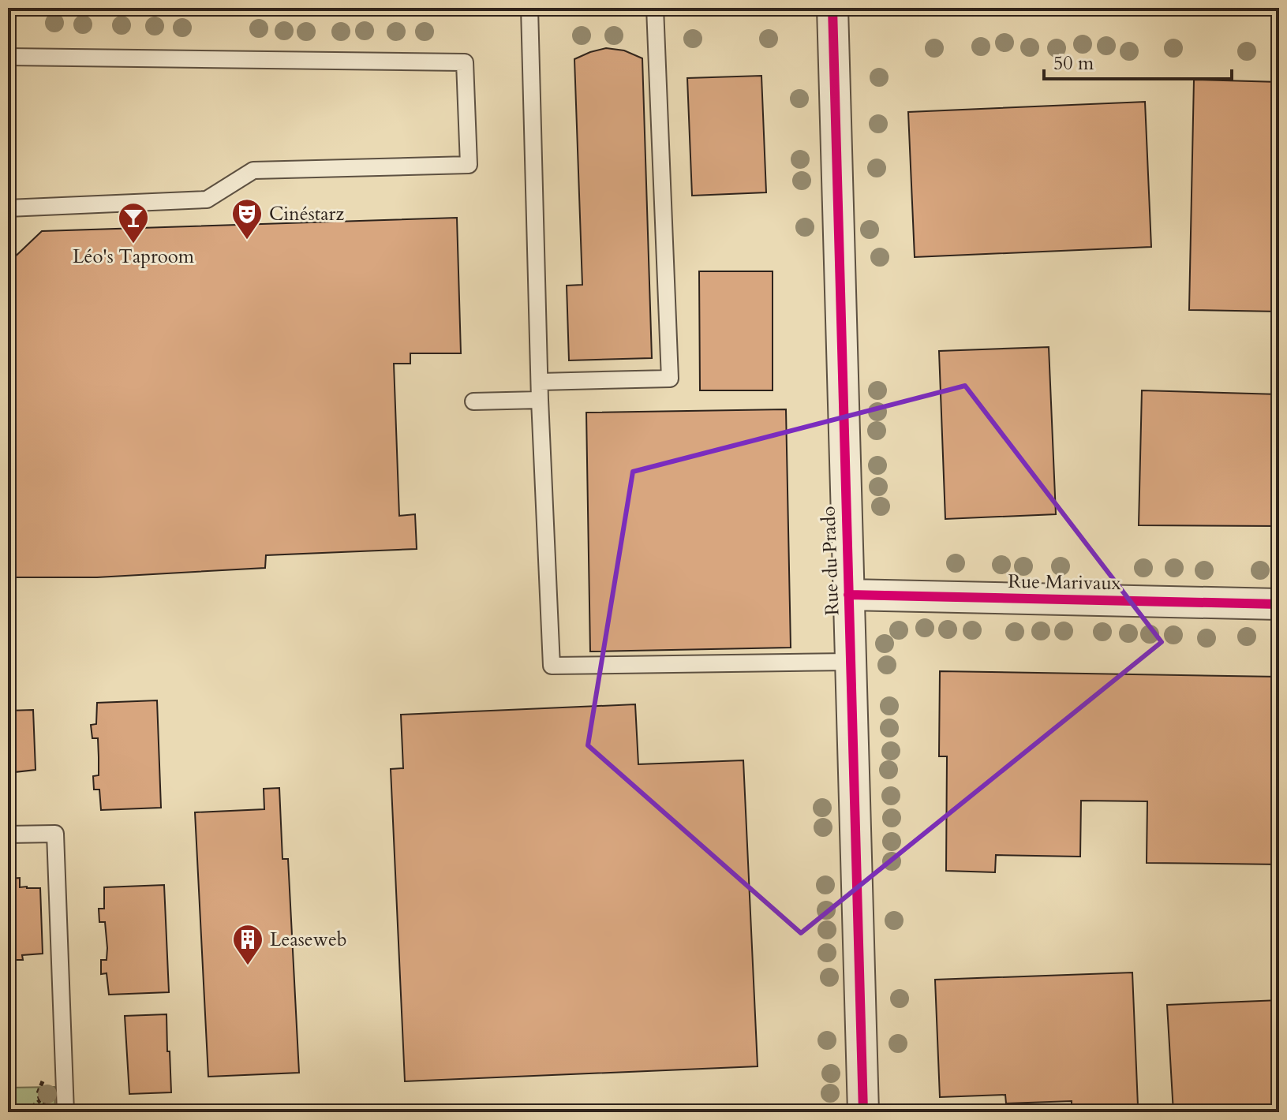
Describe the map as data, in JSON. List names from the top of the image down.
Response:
{
  "streets": {
    "street": ["Rue du Prado", "Rue Marivaux"]
  },
  "crossings": [
    ["Rue du Prado", "Rue Marivaux"]
  ],
  "places": {
    "theatre": ["Cinéstarz"],
    "bar": ["Léo's Taproom"],
    "building": ["Leaseweb"]
  },
  "scale_bar": "50 m"
}
